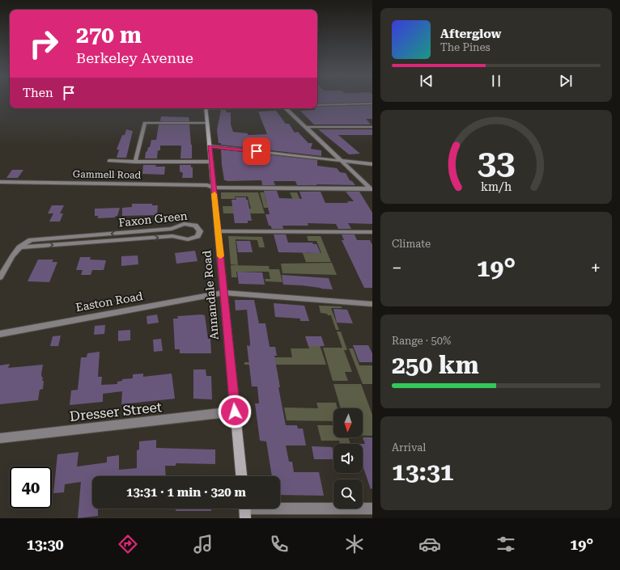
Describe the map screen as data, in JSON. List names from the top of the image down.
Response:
{
  "streets": {
    "street": [
      "Gammell Road",
      "Faxon Green",
      "Annandale Road",
      "Easton Road",
      "Dresser Street"
    ]
  },
  "crossings": [
    ["Gammell Road", "Annandale Road"],
    ["Annandale Road", "Easton Road"],
    ["Annandale Road", "Dresser Street"]
  ],
  "north": "bottom",
  "page": {
    "turn": ["270 m", "Berkeley Avenue"],
    "song": ["Afterglow", "The Pines"],
    "then": "Then",
    "tile": [
      "Climate",
      ["Range · 50%", "250 km"],
      ["Arrival", "13:31"]
    ],
    "heat": ["−", "19°", "+"],
    "limit": "40",
    "trip": "13:31 · 1 min · 320 m",
    "tabs": ["13:30", "19°"],
    "gauge": ["33", "km/h"]
  }
}
